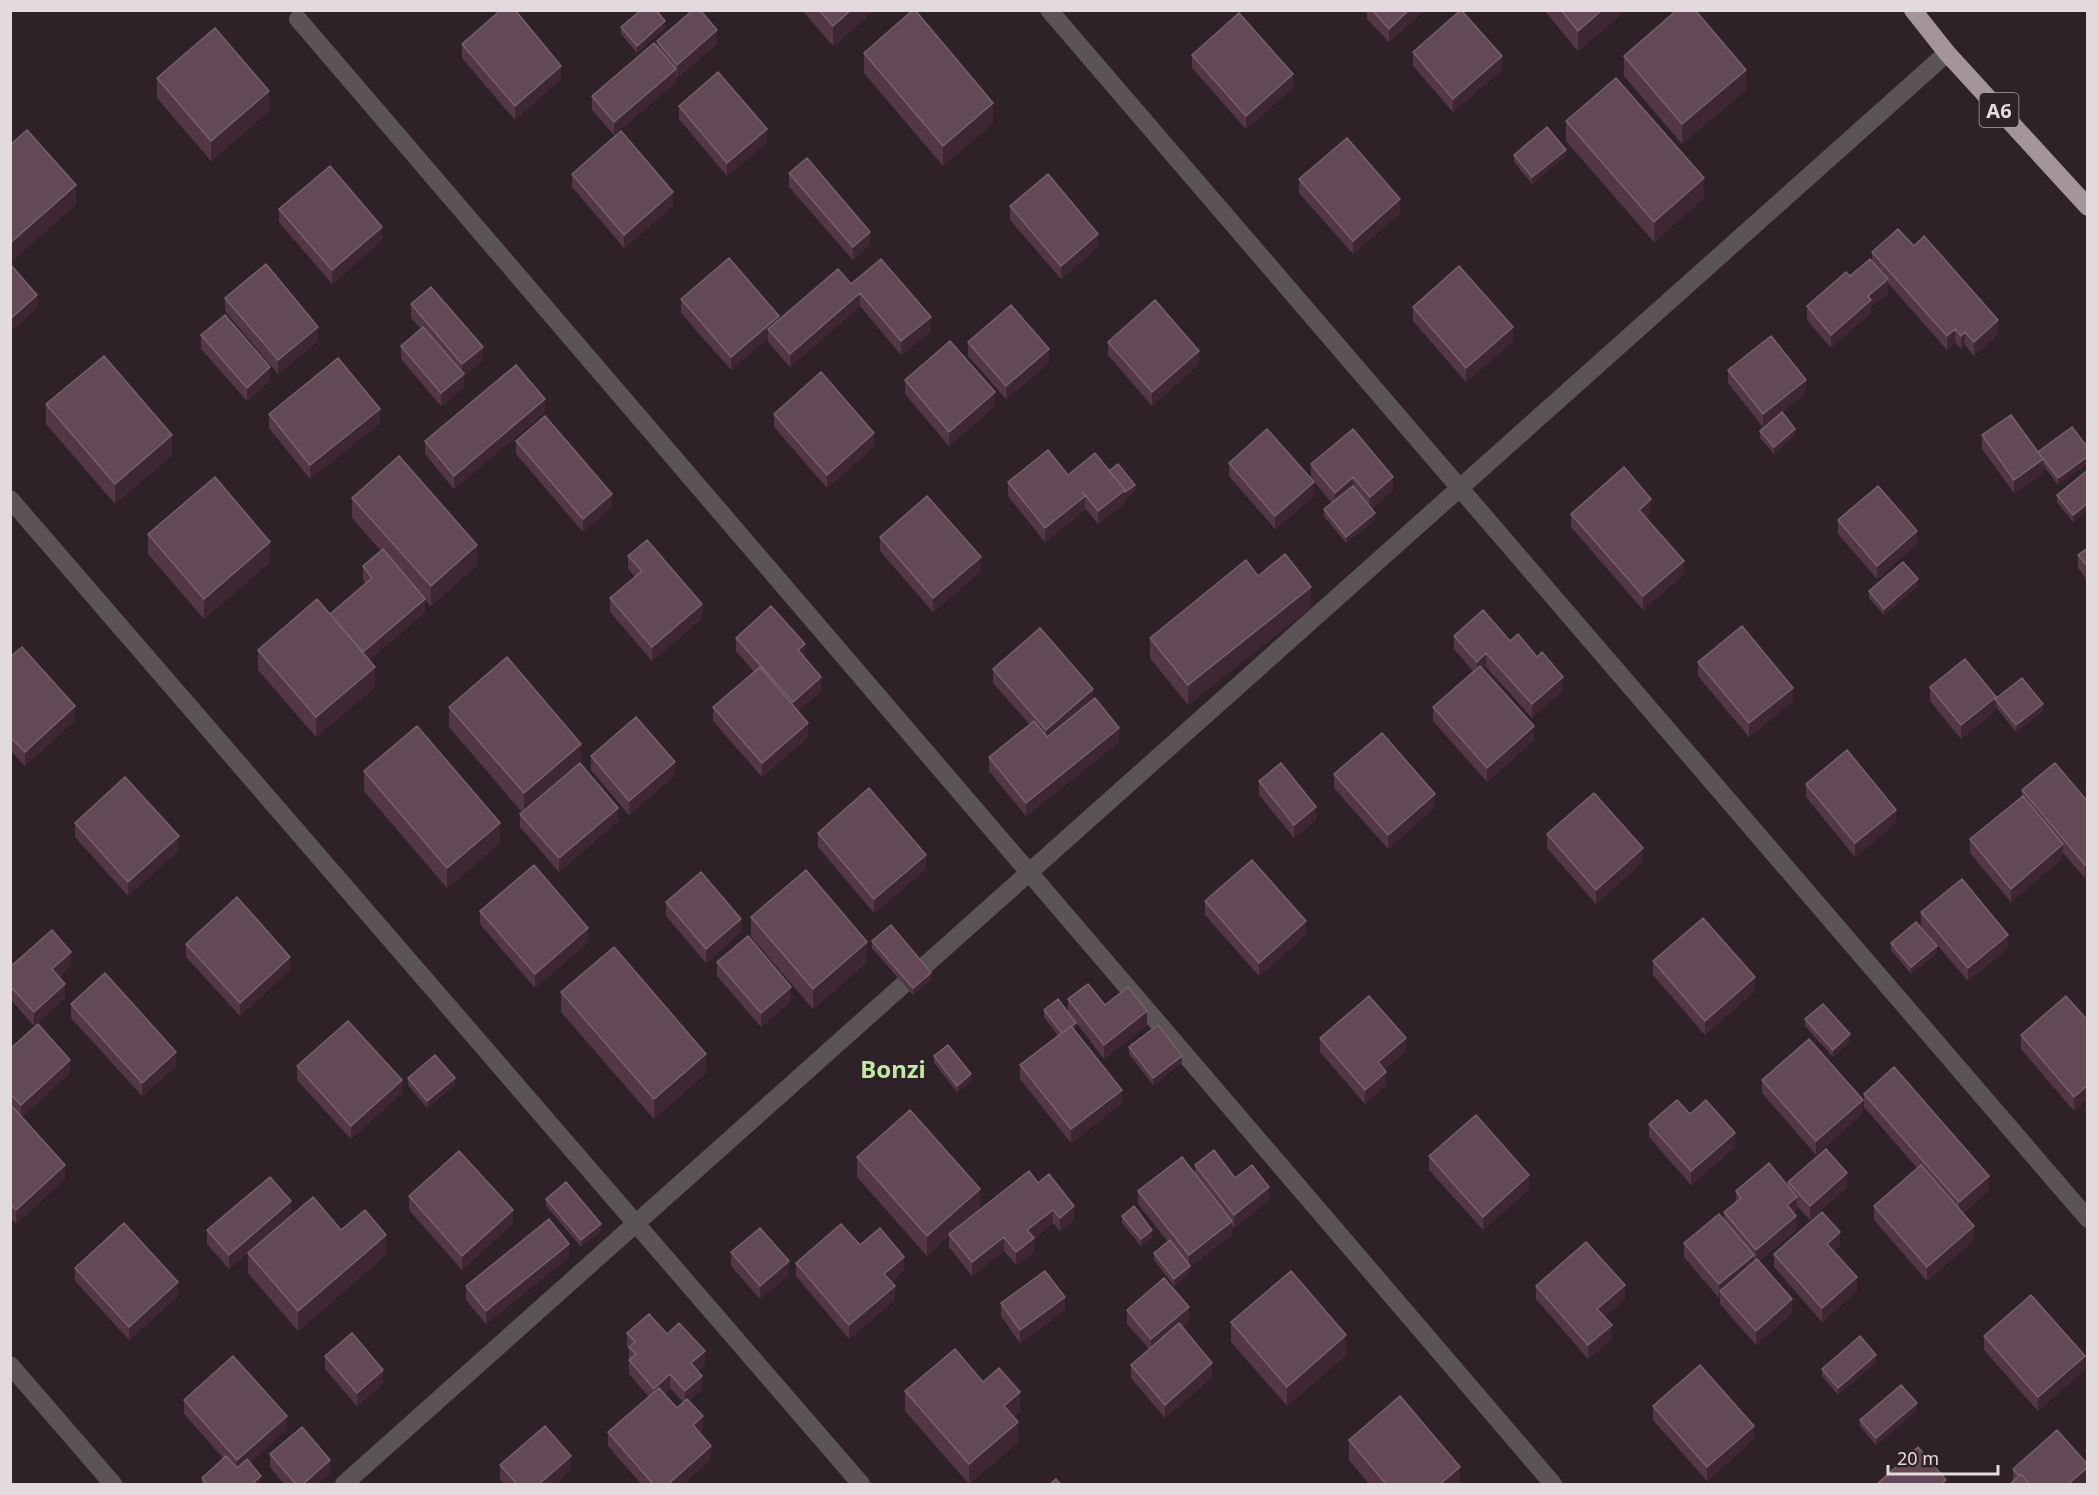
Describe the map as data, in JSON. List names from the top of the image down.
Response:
{
  "streets": {
    "highway": ["A6"]
  },
  "districts": ["Bonzi"],
  "scale_bar": "20 m"
}
